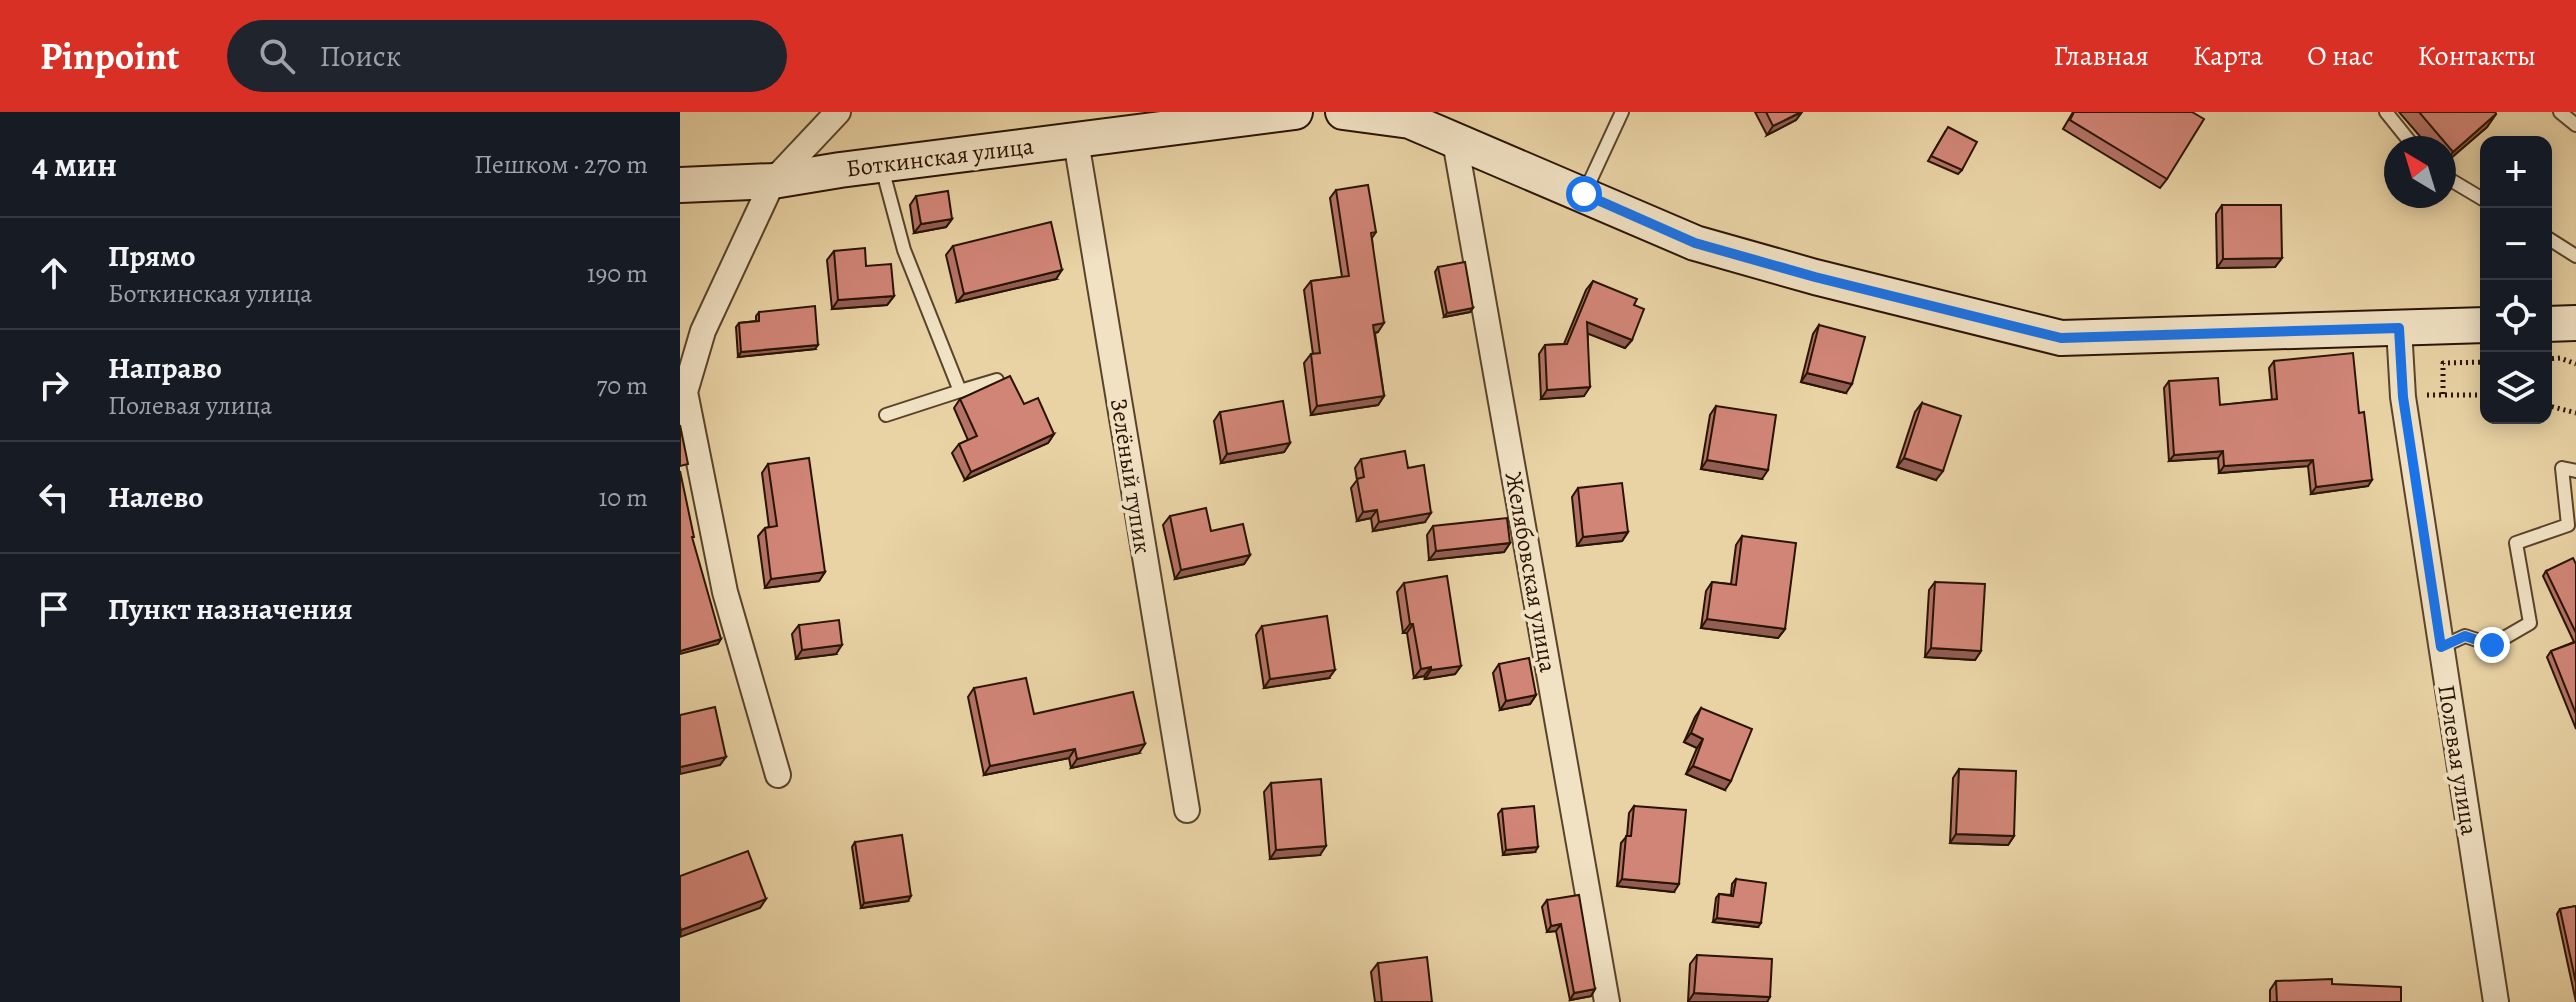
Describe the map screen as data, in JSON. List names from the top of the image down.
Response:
{
  "streets": {
    "street": [
      "Боткинская улица",
      "Зелёный тупик",
      "Желябовская улица",
      "Полевая улица"
    ]
  },
  "crossings": [
    ["Боткинская улица", "Зелёный тупик"]
  ],
  "north": "top left",
  "page": {
    "header": "Pinpoint",
    "search": "Поиск",
    "nav": [
      "Главная",
      "Карта",
      "О нас",
      "Контакты"
    ],
    "heading": ["4 мин", "Пешком · 270 m"],
    "map_buttons": ["+", "−"],
    "list": [
      ["Прямо", "Боткинская улица", "190 m"],
      ["Направо", "Полевая улица", "70 m"],
      ["Налево", "10 m"],
      "Пункт назначения"
    ]
  }
}
